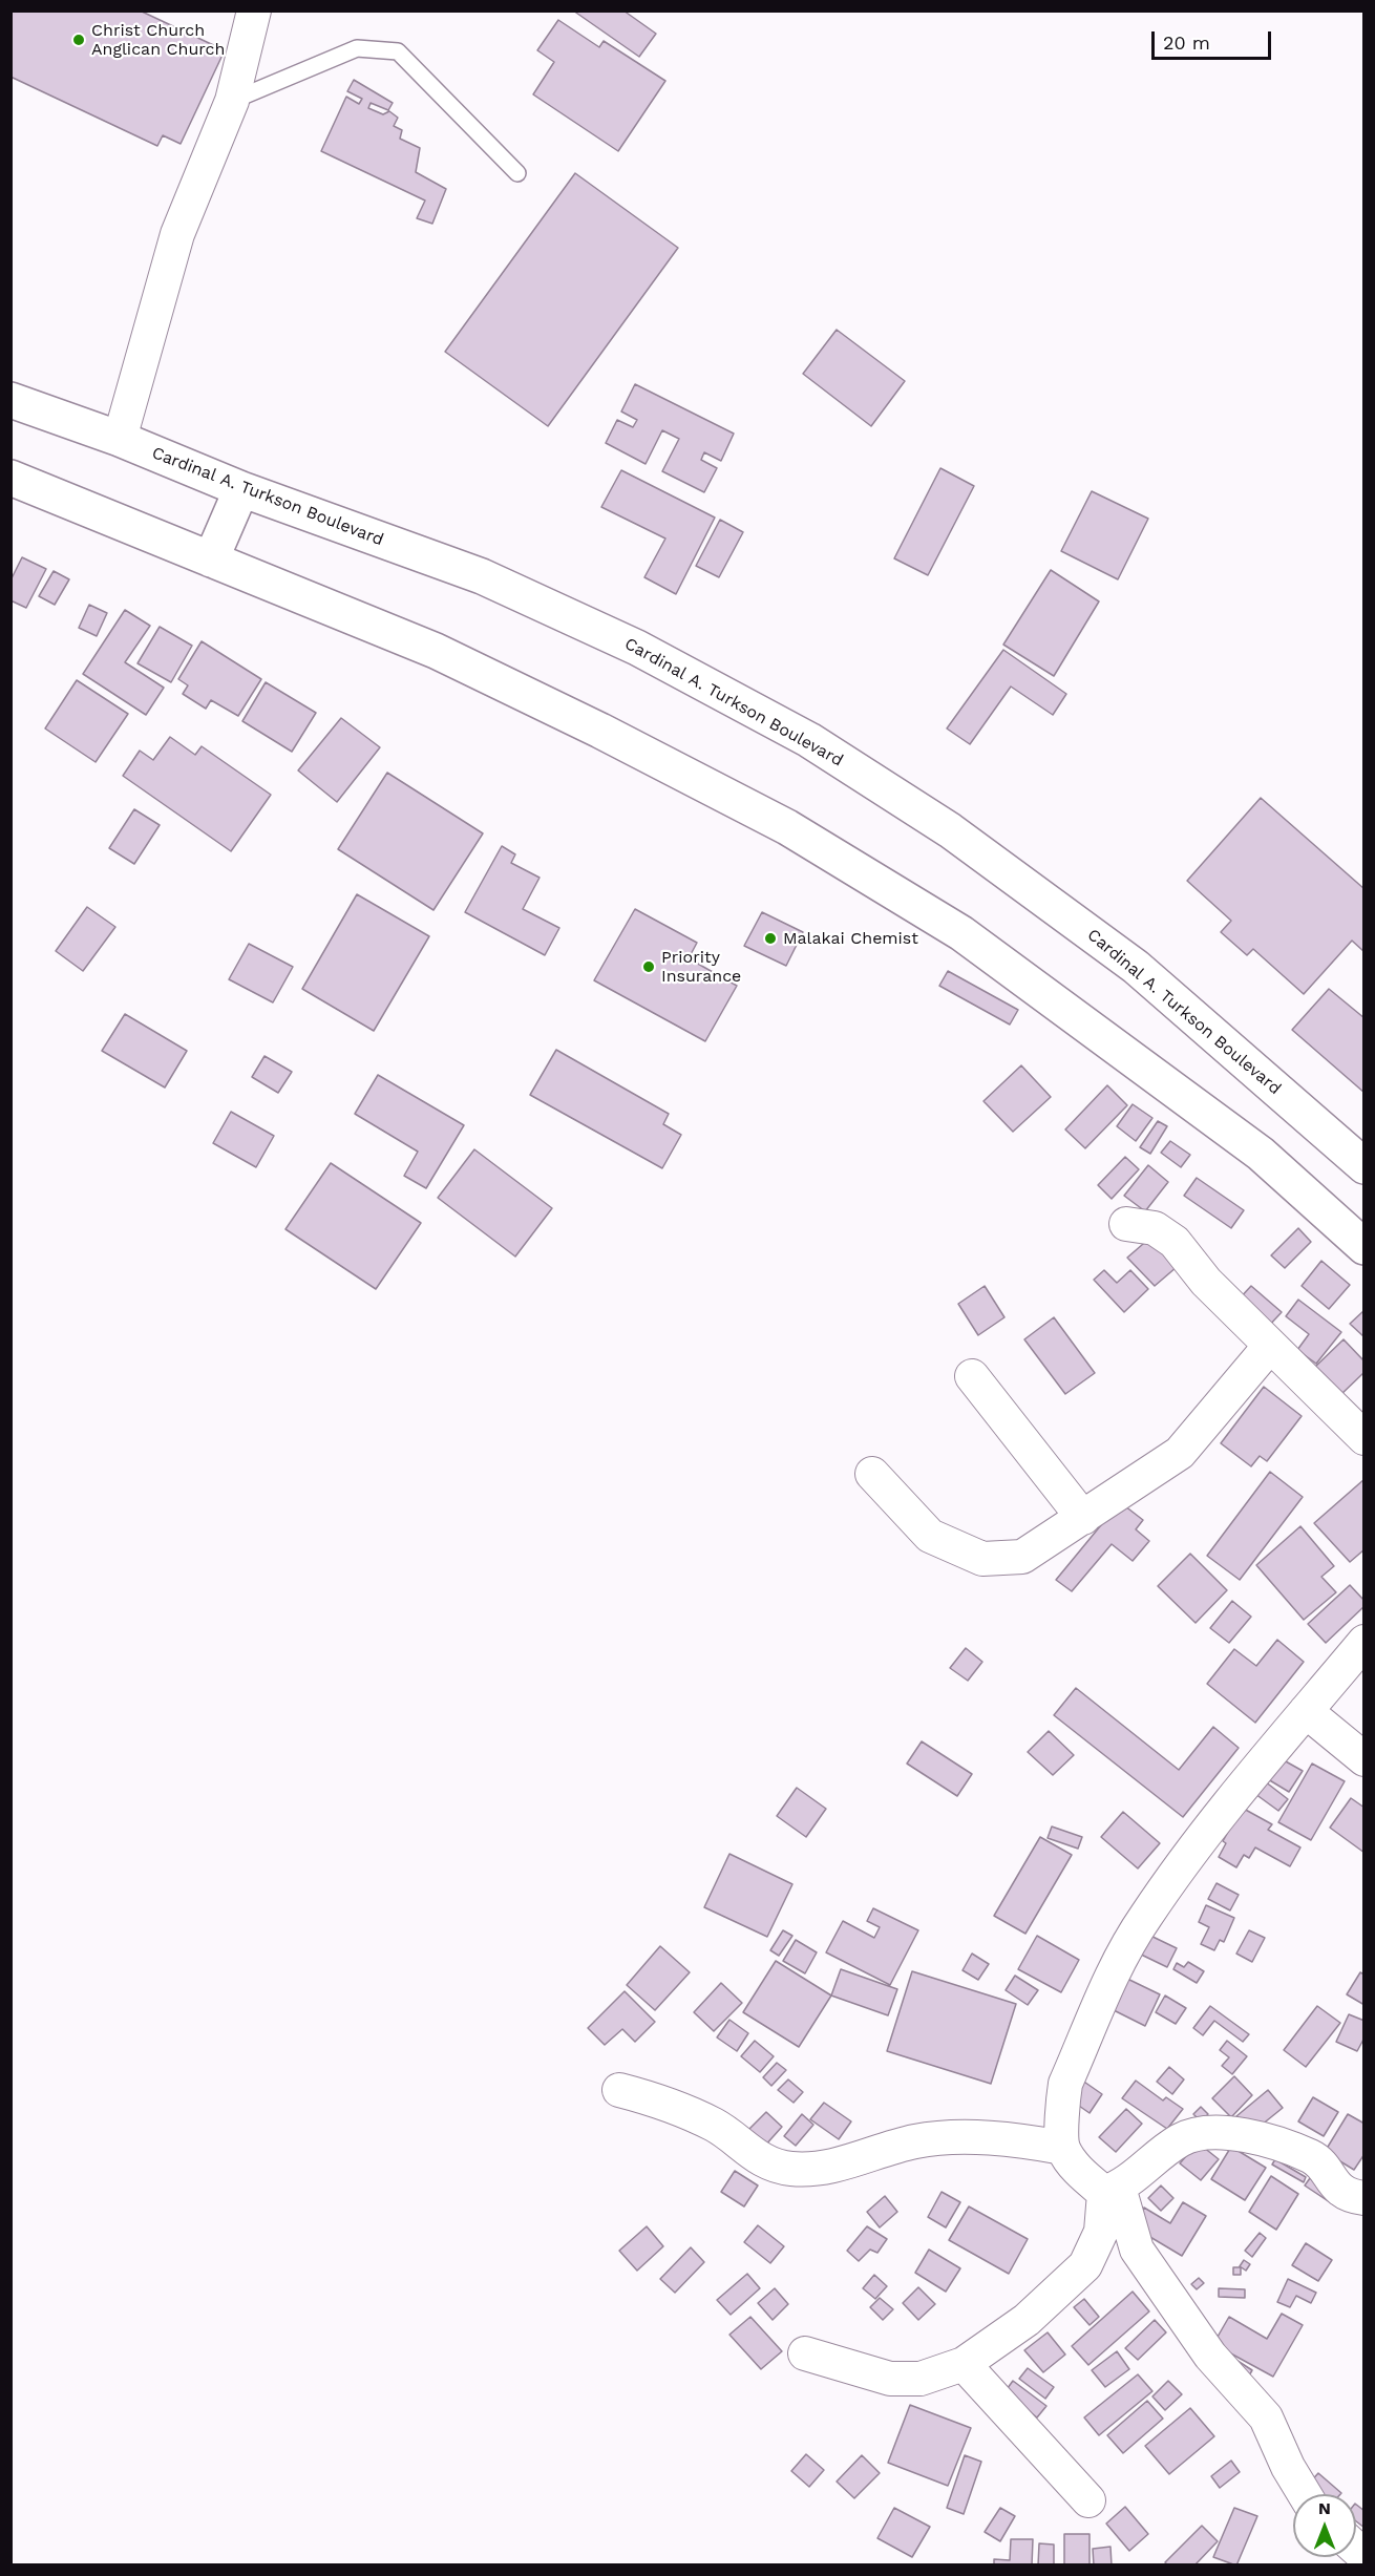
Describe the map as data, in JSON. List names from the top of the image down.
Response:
{
  "streets": {
    "street": ["Cardinal A. Turkson Boulevard"]
  },
  "places": ["Christ Church Anglican Church", "Malakai Chemist", "Priority Insurance"],
  "scale_bar": "20 m",
  "north": "top"
}
